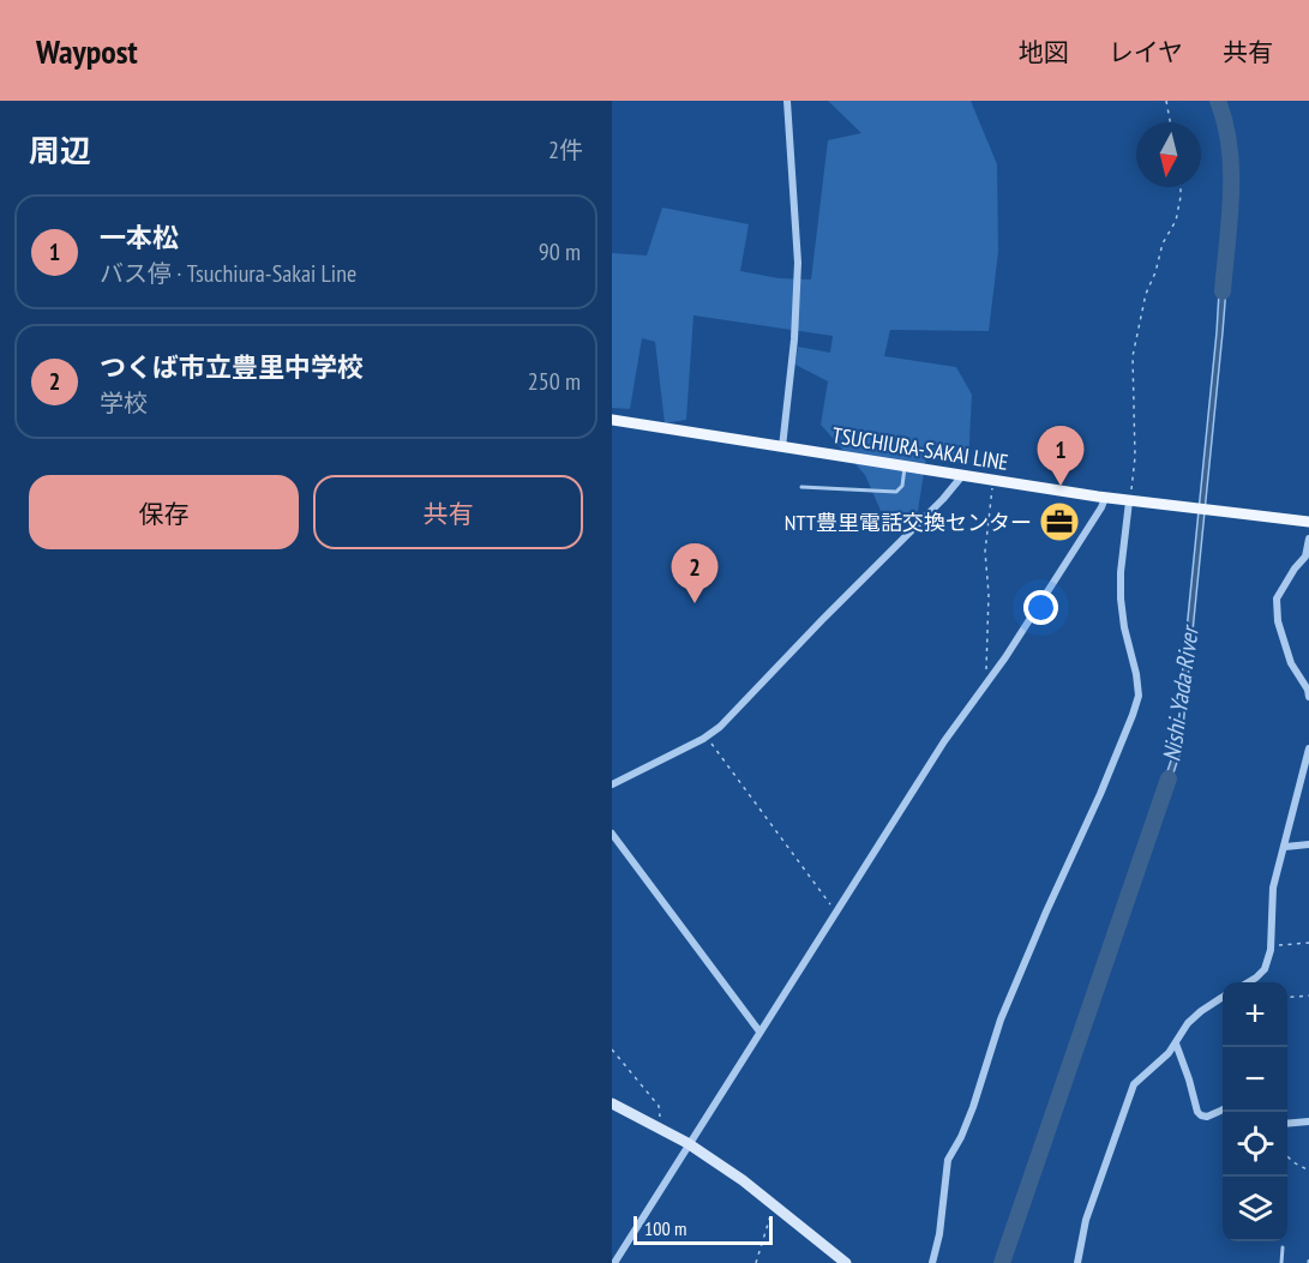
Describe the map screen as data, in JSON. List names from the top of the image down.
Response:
{
  "streets": {
    "main road": ["TSUCHIURA-SAKAI LINE"]
  },
  "water": ["Nishi-Yada River"],
  "places": {
    "office": ["NTT豊里電話交換センター"]
  },
  "scale_bar": "100 m",
  "north": "bottom",
  "page": {
    "header": "Waypost",
    "nav": ["地図", "レイヤ", "共有"],
    "heading": ["周辺", "2件"],
    "list": [
      {
        "mark": "1",
        "name": "一本松",
        "note": "バス停 · Tsuchiura-Sakai Line",
        "value": "90 m"
      },
      {
        "mark": "2",
        "name": "つくば市立豊里中学校",
        "note": "学校",
        "value": "250 m"
      }
    ],
    "pins": ["1", "2"],
    "buttons": ["保存", "共有"],
    "map_buttons": ["+", "−"],
    "scale": "100 m"
  }
}
